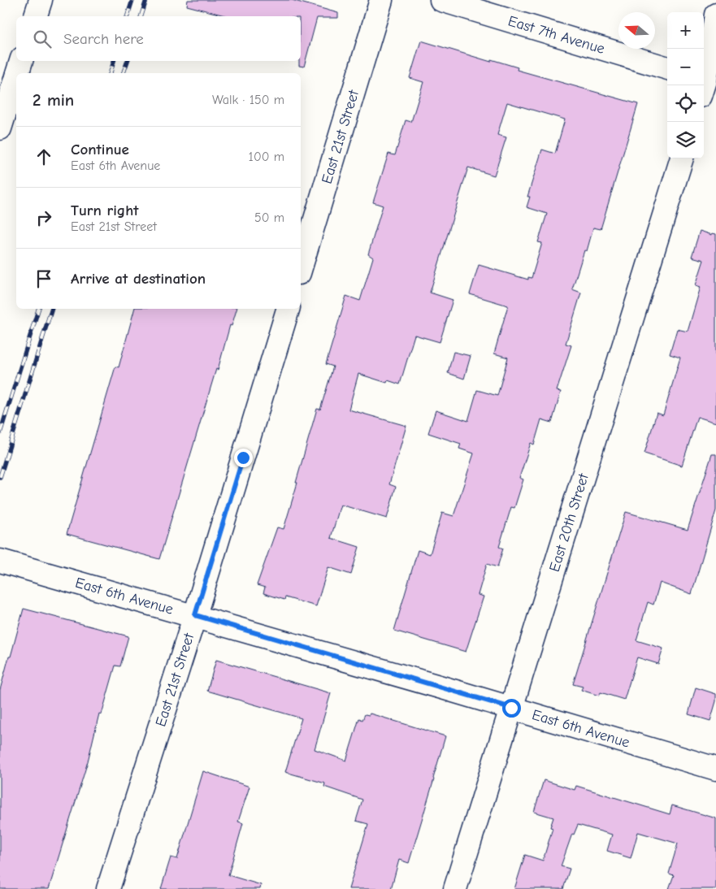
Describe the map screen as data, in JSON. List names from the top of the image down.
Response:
{
  "streets": {
    "street": [
      "East 7th Avenue",
      "East 21st Street",
      "East 20th Street",
      "East 6th Avenue"
    ]
  },
  "crossings": [
    ["East 21st Street", "East 6th Avenue"],
    ["East 20th Street", "East 6th Avenue"]
  ],
  "north": "left",
  "page": {
    "map_buttons": ["+", "−"],
    "search": "Search here",
    "heading": ["2 min", "Walk · 150 m"],
    "list": [
      ["Continue", "East 6th Avenue", "100 m"],
      ["Turn right", "East 21st Street", "50 m"],
      "Arrive at destination"
    ]
  }
}
